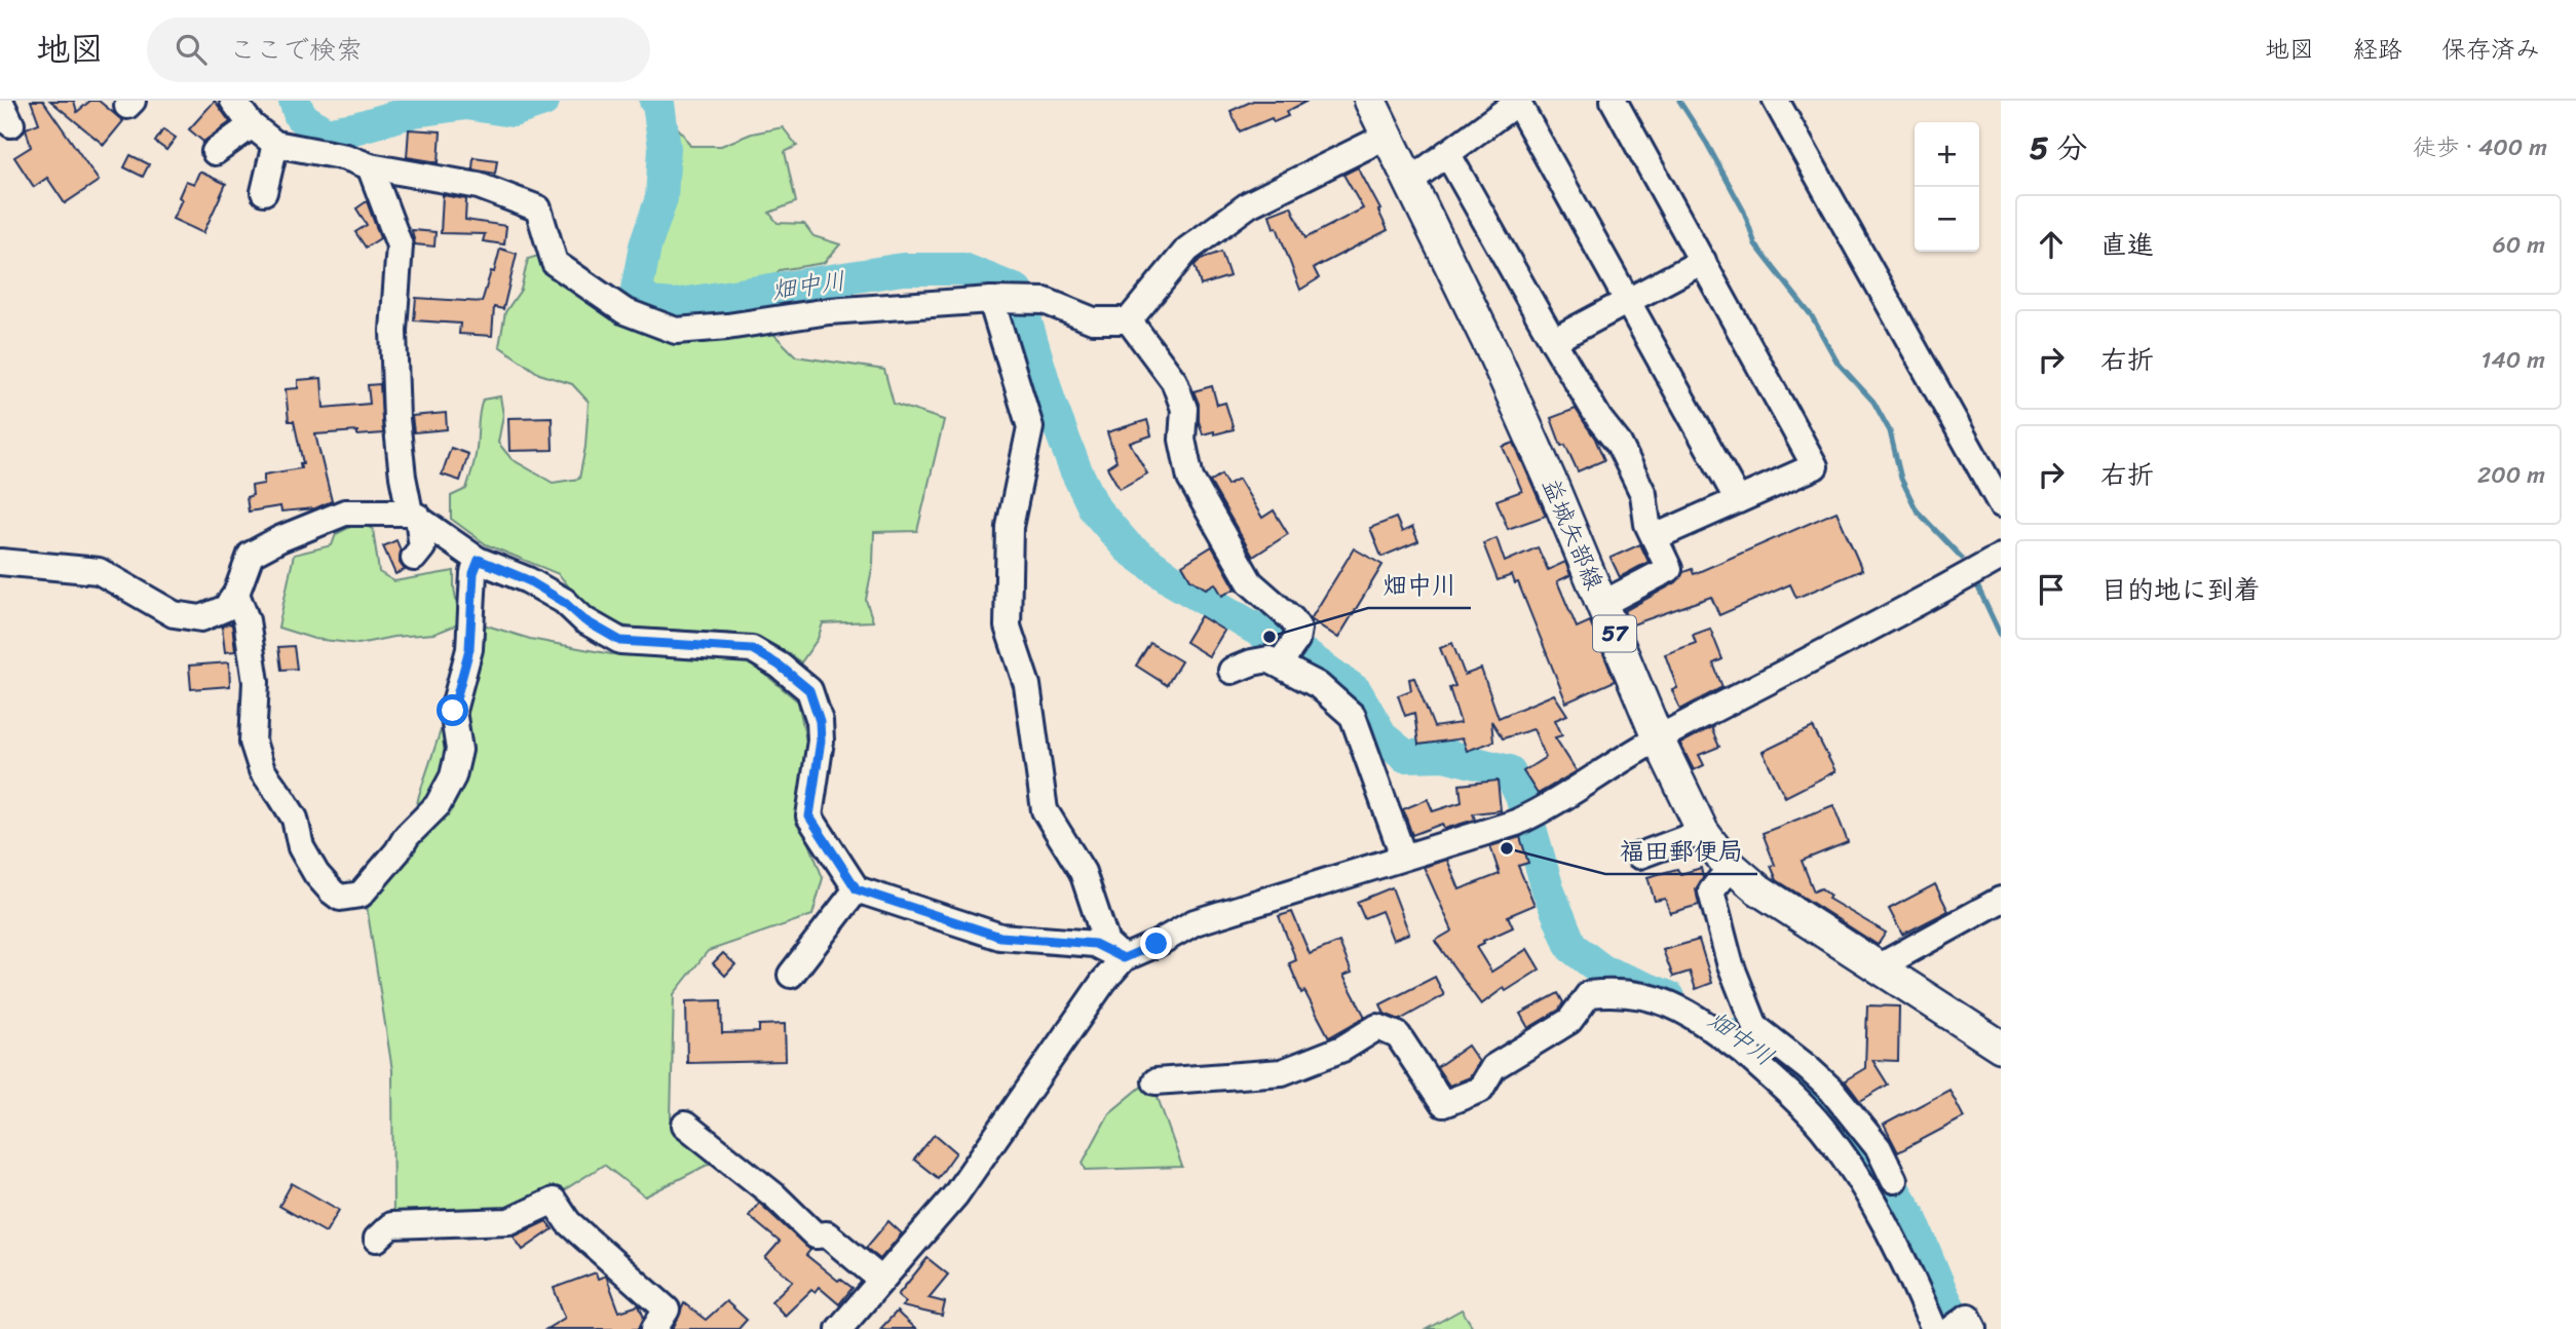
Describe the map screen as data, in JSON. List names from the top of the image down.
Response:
{
  "streets": {
    "main road": ["益城矢部線", "57"]
  },
  "water": ["畑中川"],
  "places": ["畑中川", "福田郵便局"],
  "page": {
    "header": "地図",
    "search": "ここで検索",
    "nav": ["地図", "経路", "保存済み"],
    "heading": ["5 分", "徒歩 · 400 m"],
    "map_buttons": ["+", "−"],
    "list": [
      ["直進", "60 m"],
      ["右折", "140 m"],
      ["右折", "200 m"],
      "目的地に到着"
    ]
  }
}
